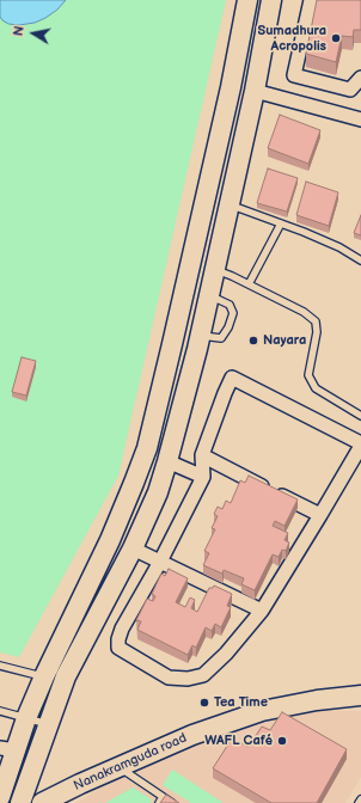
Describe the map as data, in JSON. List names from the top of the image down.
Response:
{
  "streets": {
    "main road": ["Nanakramguda road"]
  },
  "places": [
    "Sumadhura Acropolis",
    "Nayara",
    "Tea Time",
    "WAFL Café"
  ],
  "north": "left"
}
